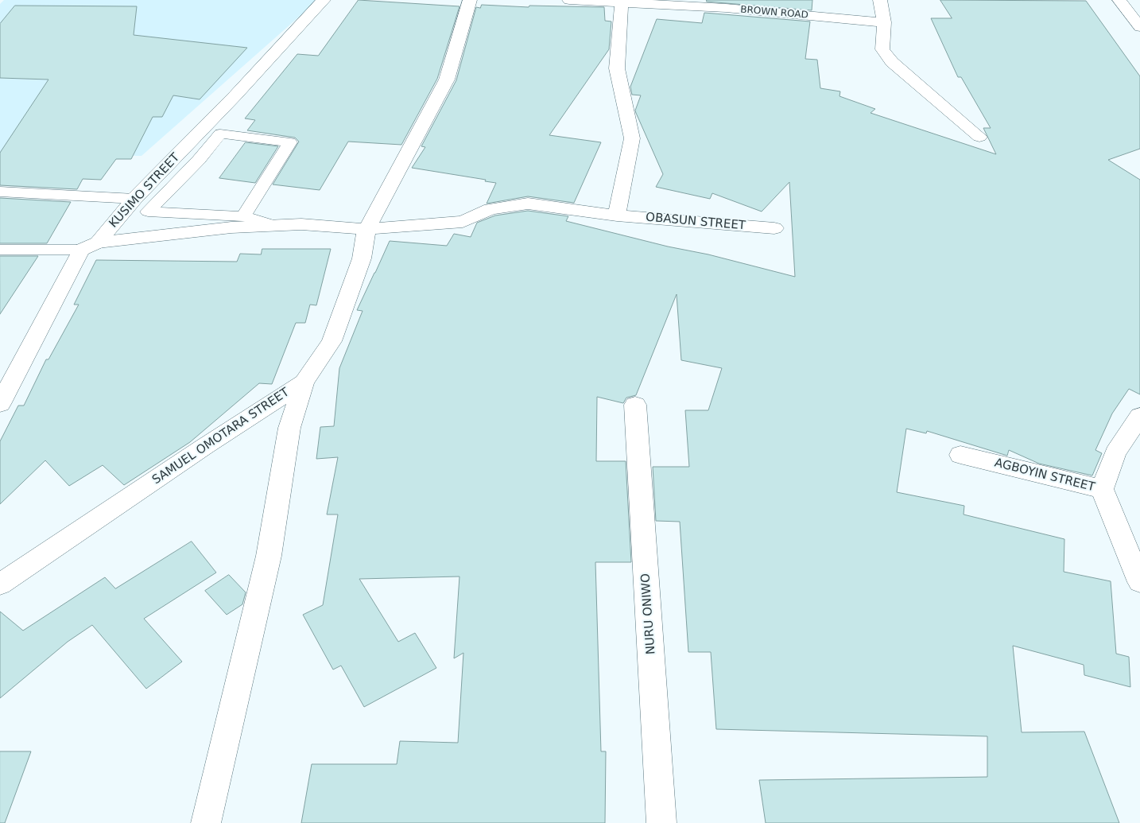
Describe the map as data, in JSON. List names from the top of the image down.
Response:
{
  "streets": {
    "street": [
      "BROWN ROAD",
      "KUSIMO STREET",
      "OBASUN STREET",
      "SAMUEL OMOTARA STREET",
      "AGBOYIN STREET",
      "NURU ONIWO"
    ]
  },
  "crossings": [
    ["KUSIMO STREET", "OBASUN STREET"],
    ["OBASUN STREET", "SAMUEL OMOTARA STREET"]
  ]
}
